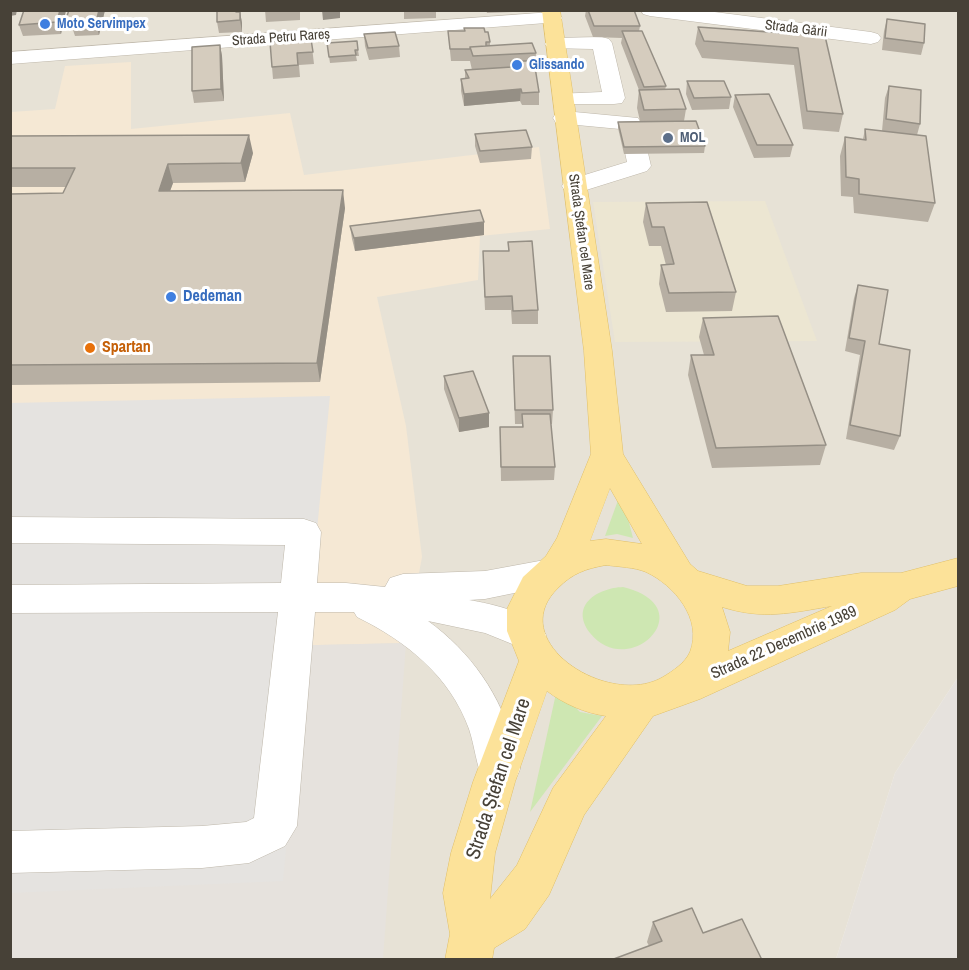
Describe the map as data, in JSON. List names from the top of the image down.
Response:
{
  "streets": {
    "main road": ["Strada Ștefan cel Mare", "Strada 22 Decembrie 1989"],
    "street": ["Strada Gării", "Strada Petru Rareș"]
  },
  "crossings": [
    ["Strada Petru Rareș", "Strada Ștefan cel Mare"],
    ["Strada Ștefan cel Mare", "Strada 22 Decembrie 1989"]
  ],
  "places": [
    "Moto Servimpex",
    "Glissando",
    "MOL",
    "Dedeman",
    "Spartan"
  ]
}
